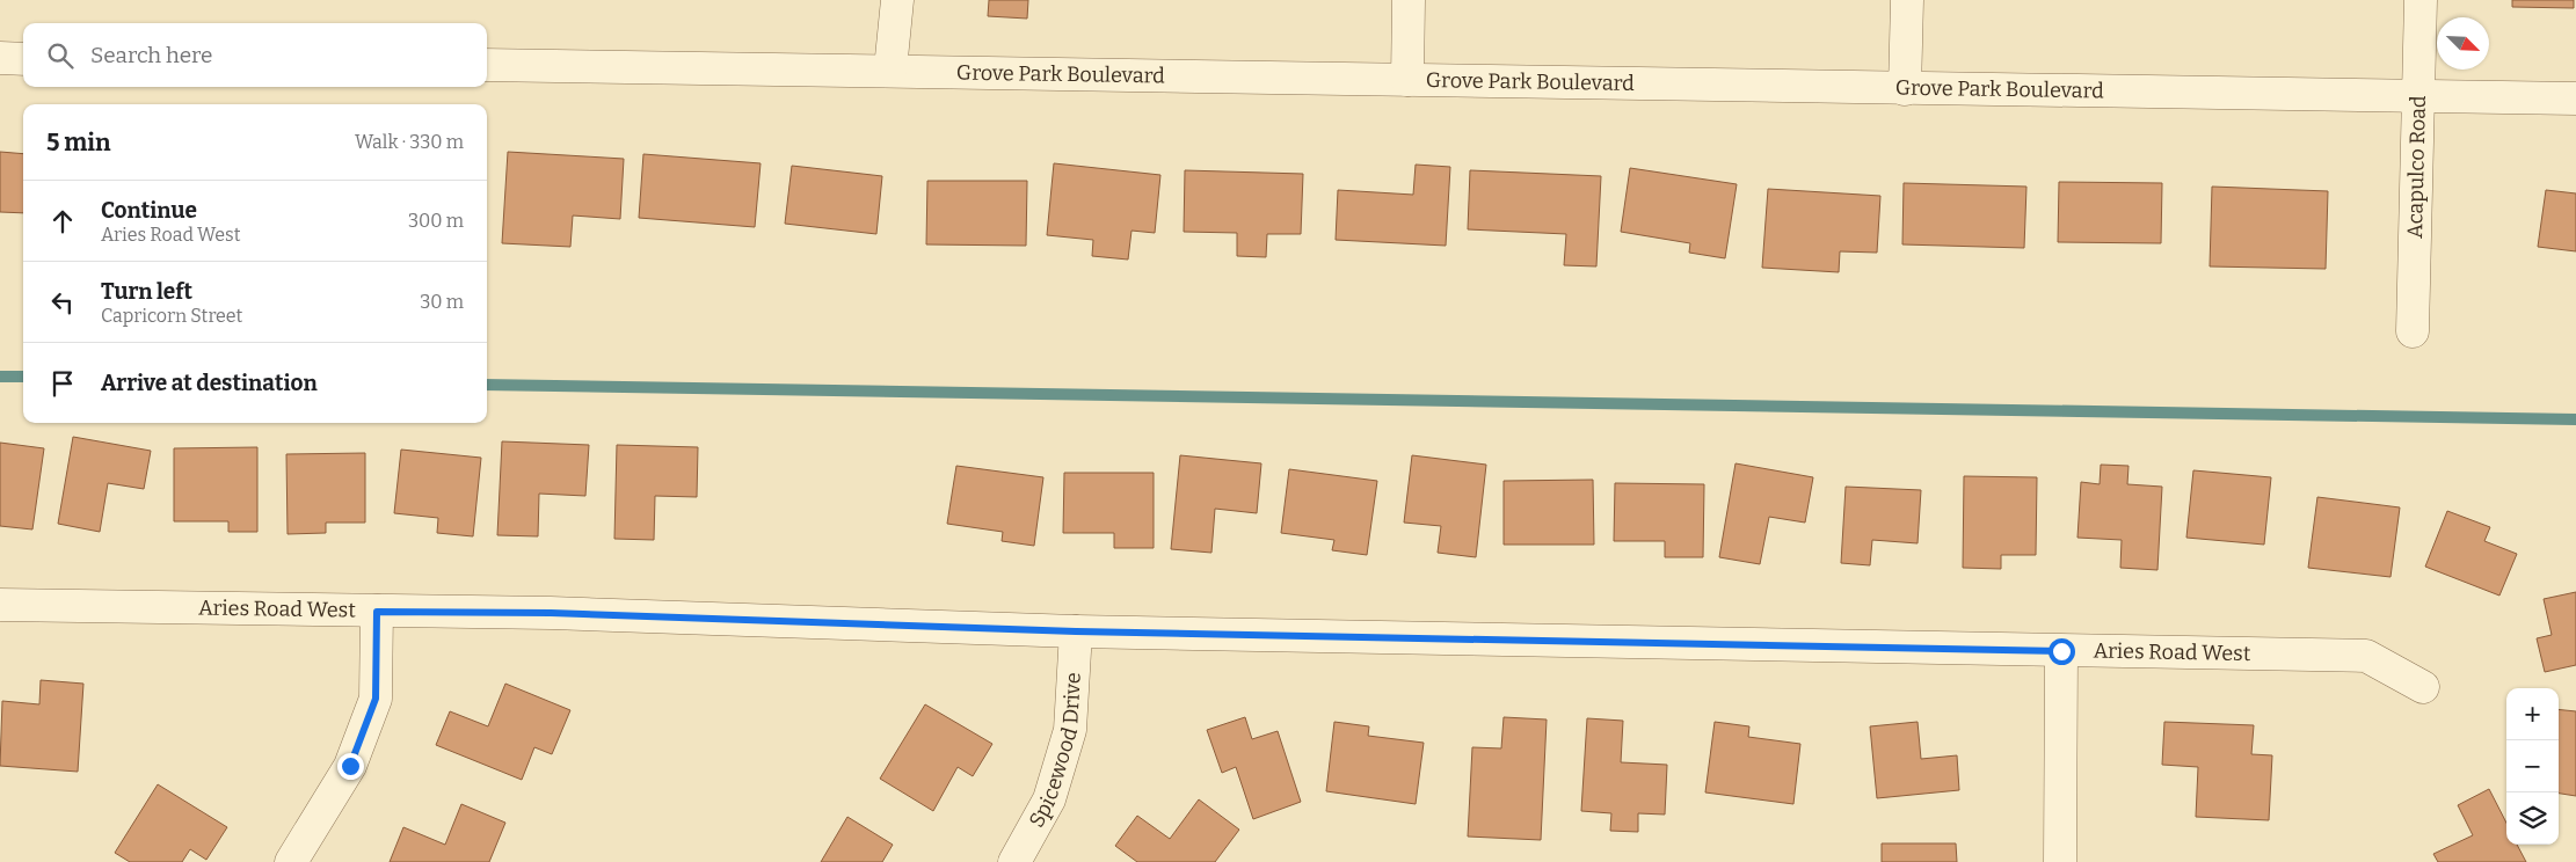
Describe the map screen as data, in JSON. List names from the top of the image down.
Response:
{
  "streets": {
    "street": [
      "Grove Park Boulevard",
      "Acapulco Road",
      "Aries Road West",
      "Spicewood Drive"
    ]
  },
  "crossings": [
    ["Grove Park Boulevard", "Acapulco Road"],
    ["Aries Road West", "Spicewood Drive"]
  ],
  "north": "bottom right",
  "page": {
    "search": "Search here",
    "heading": ["5 min", "Walk · 330 m"],
    "list": [
      ["Continue", "Aries Road West", "300 m"],
      ["Turn left", "Capricorn Street", "30 m"],
      "Arrive at destination"
    ],
    "map_buttons": ["+", "−"]
  }
}
